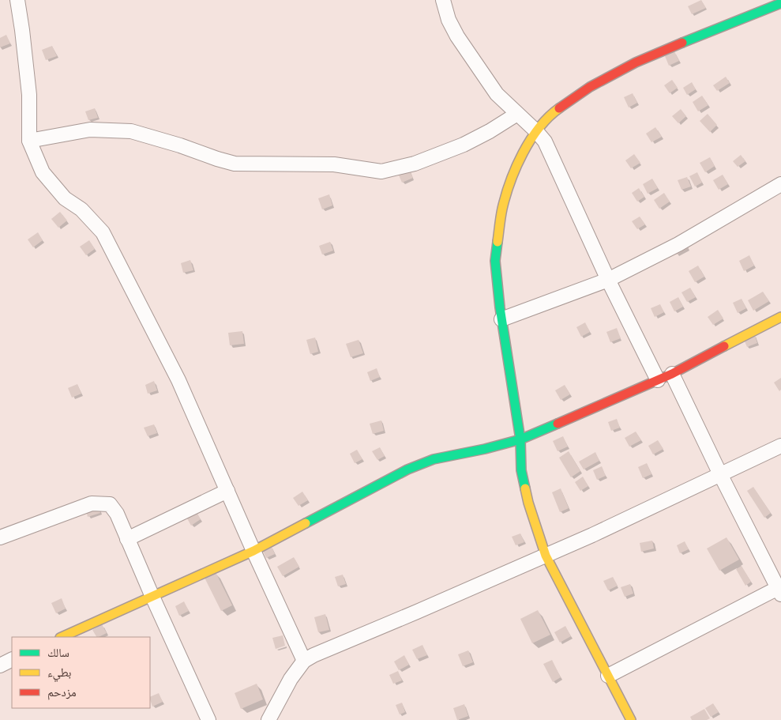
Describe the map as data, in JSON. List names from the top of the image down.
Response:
{
  "legend": ["سالك", "بطيء", "مزدحم"]
}
